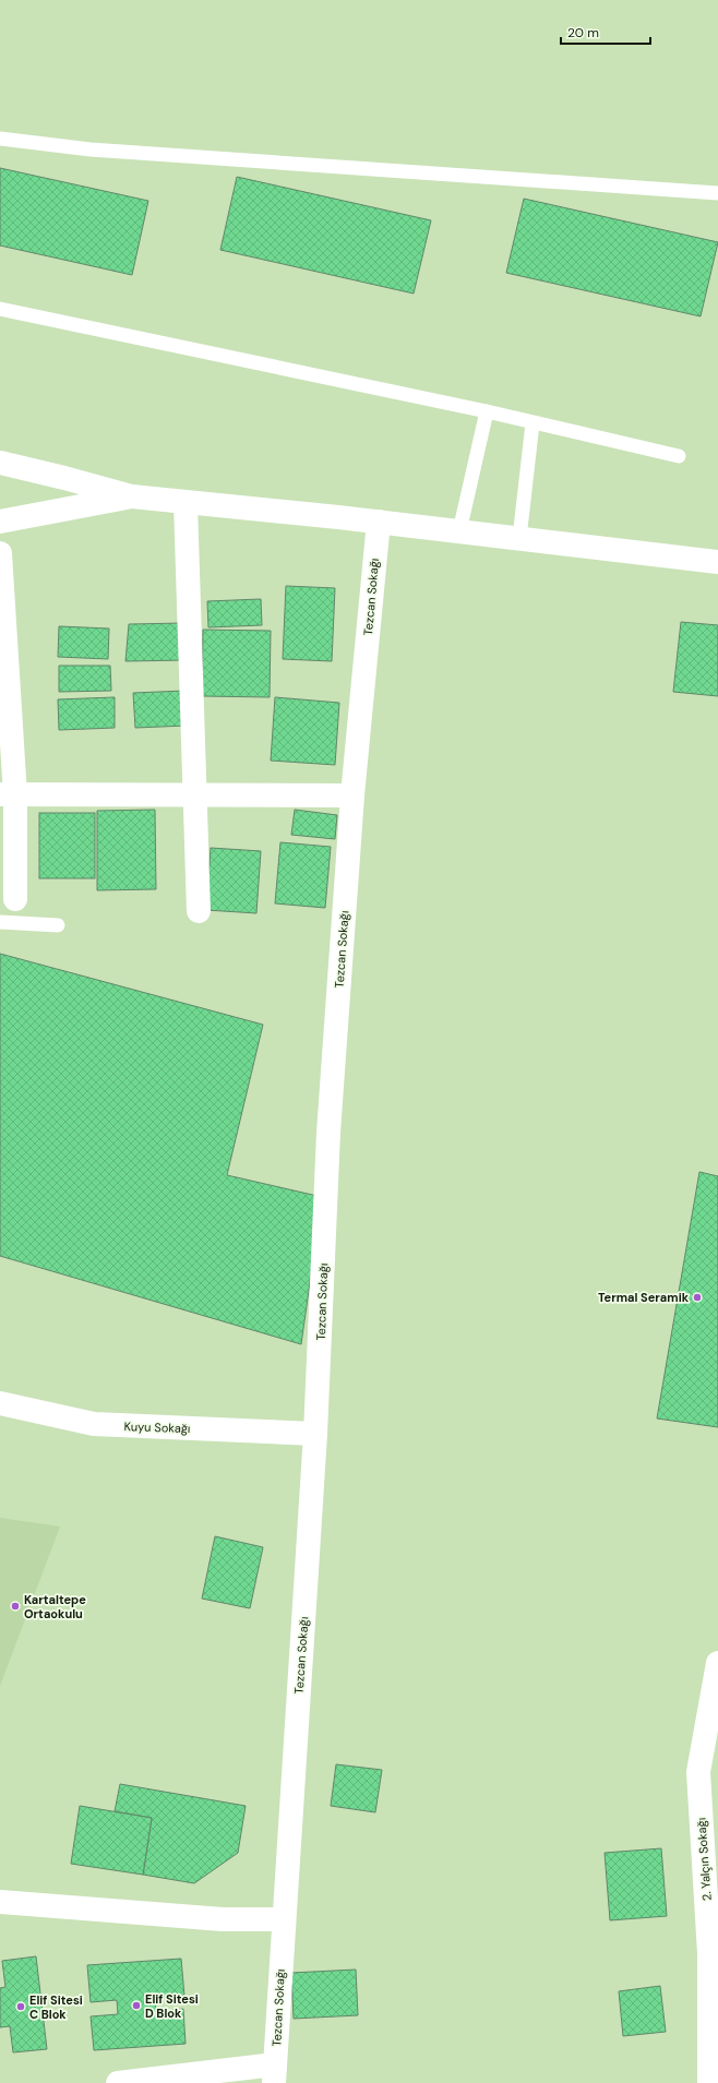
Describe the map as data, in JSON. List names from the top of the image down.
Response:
{
  "streets": {
    "street": ["Tezcan Sokağı", "Kuyu Sokağı", "2. Yalçın Sokağı"]
  },
  "crossings": [
    ["Tezcan Sokağı", "Kuyu Sokağı"]
  ],
  "places": [
    "Termal Seramik",
    "Kartaltepe Ortaokulu",
    "Elif Sitesi D Blok",
    "Elif Sitesi C Blok"
  ],
  "scale_bar": "20 m"
}
